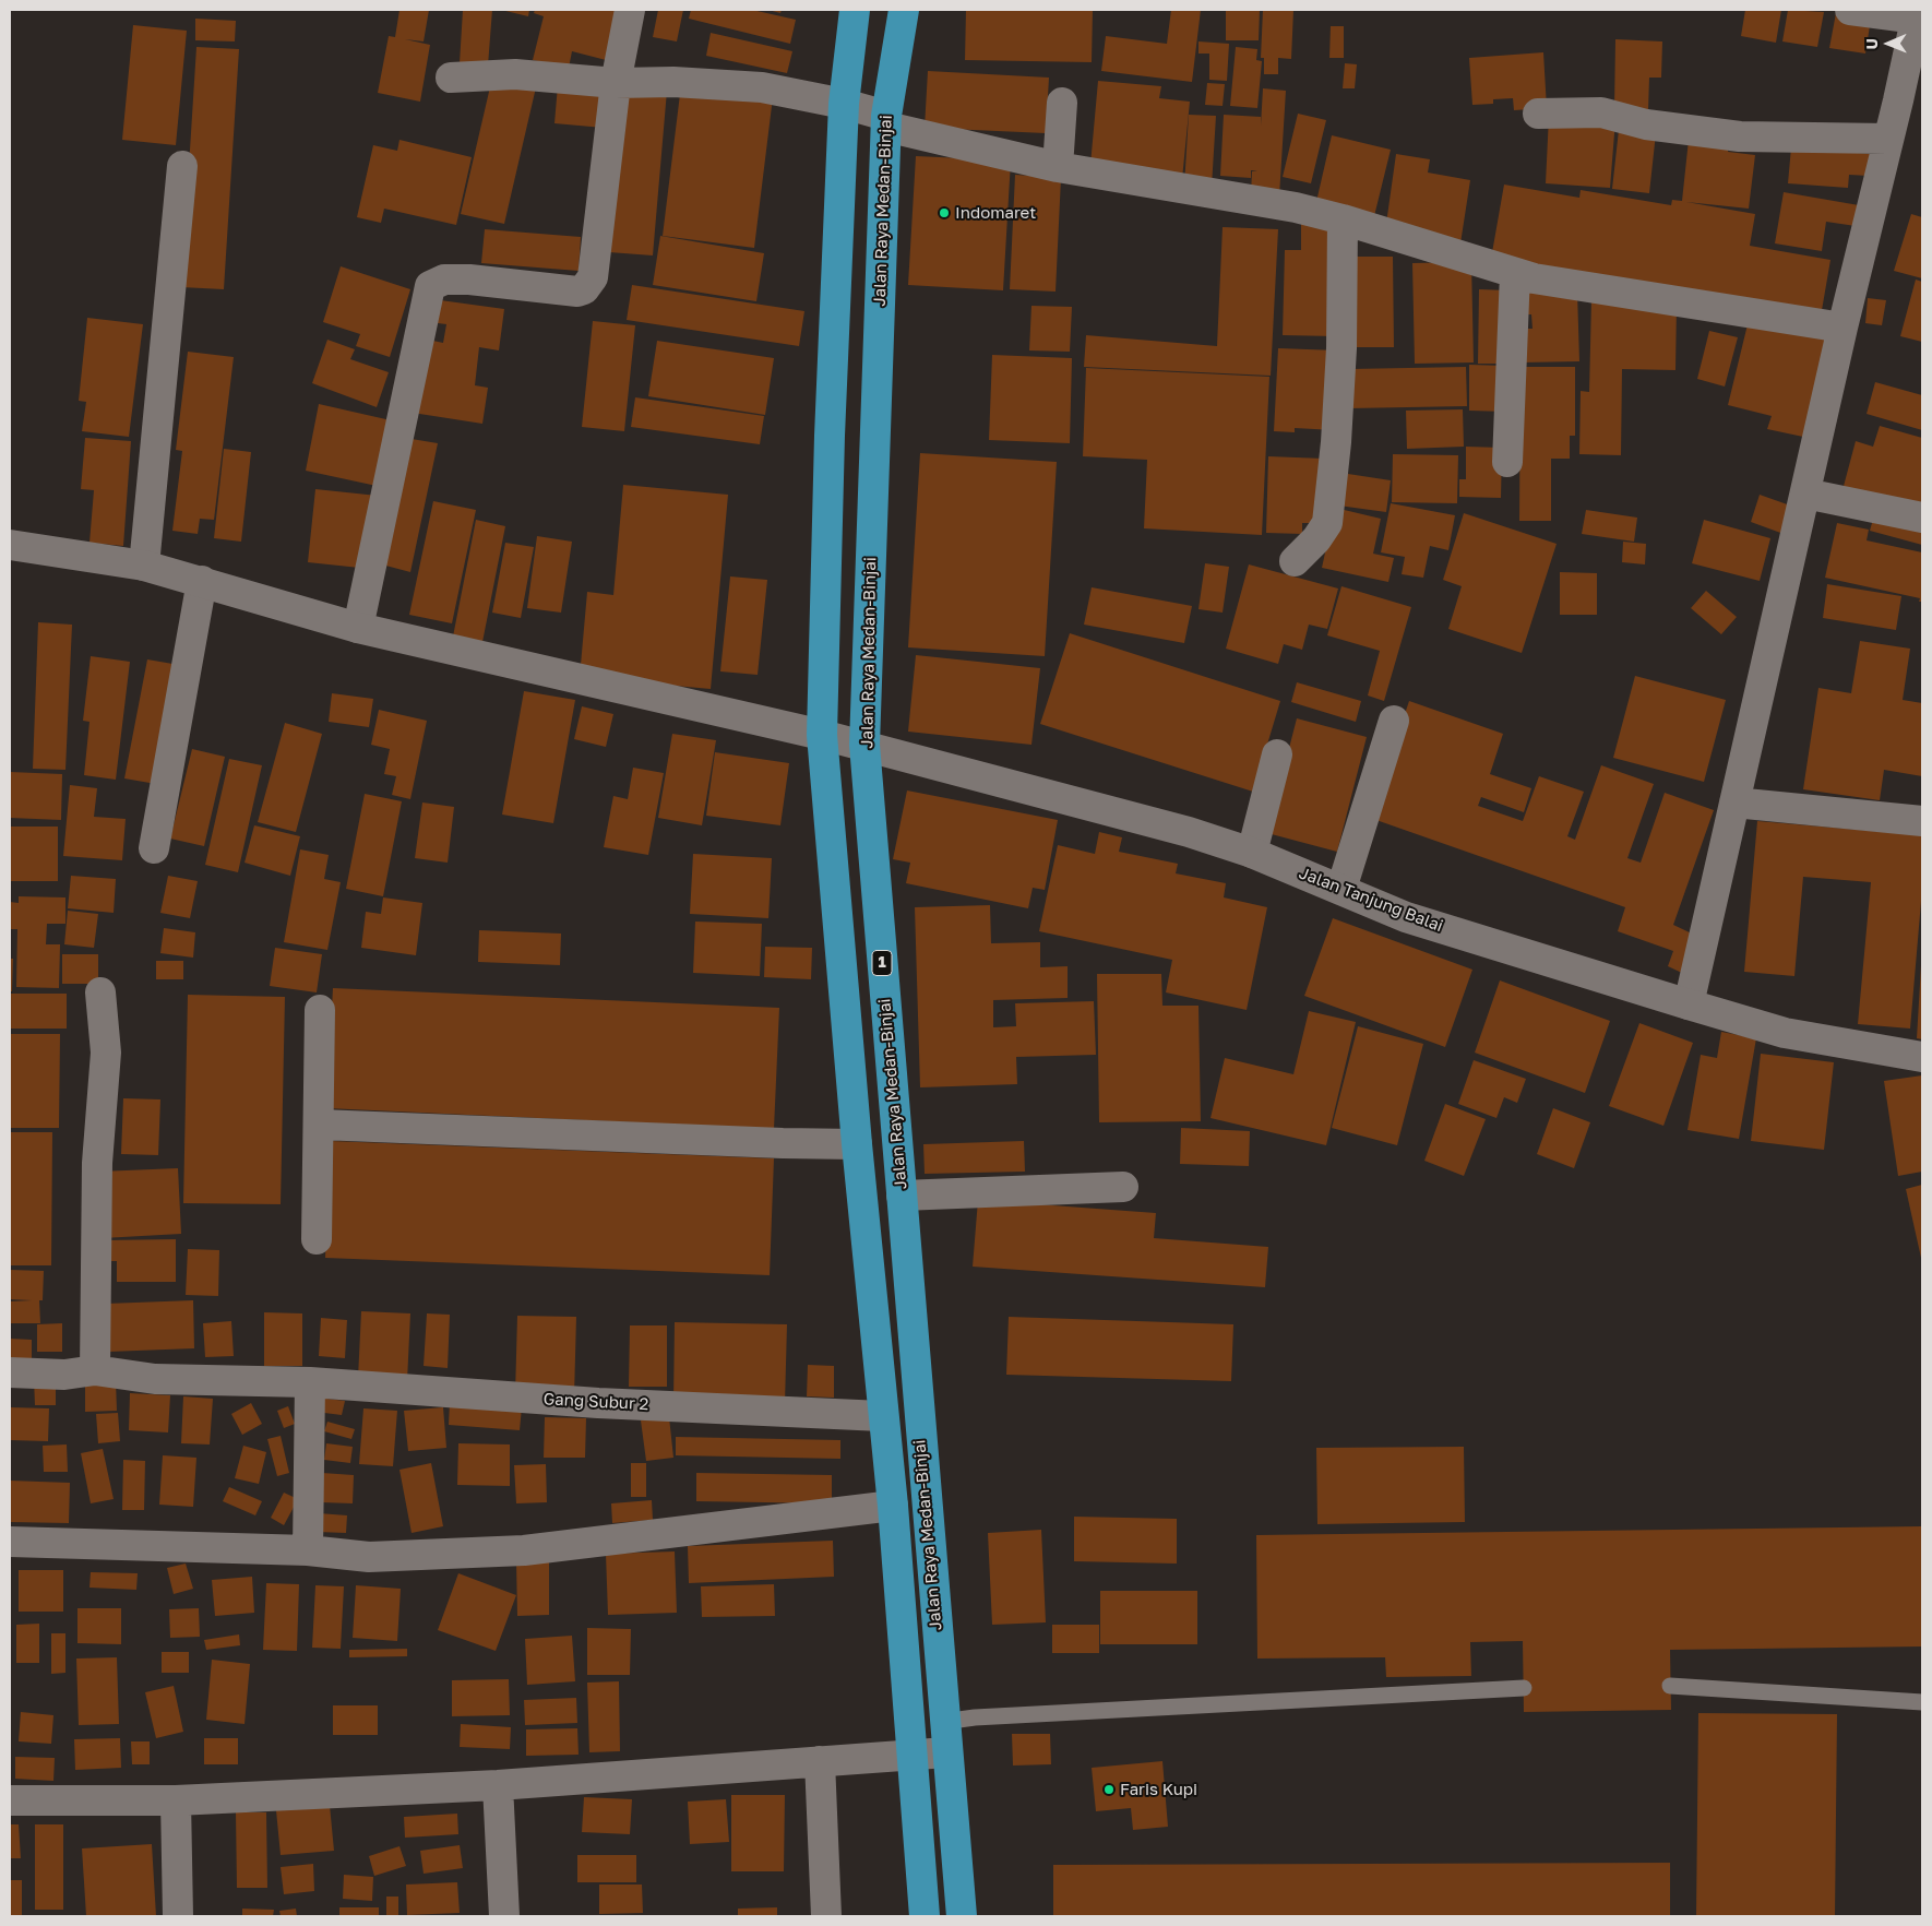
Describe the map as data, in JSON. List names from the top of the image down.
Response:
{
  "streets": {
    "highway": ["Jalan Raya Medan-Binjai", "1"],
    "street": ["Jalan Tanjung Balai", "Gang Subur 2"]
  },
  "crossings": [
    ["Jalan Raya Medan-Binjai", "Jalan Tanjung Balai"],
    ["Jalan Raya Medan-Binjai", "Gang Subur 2"]
  ],
  "places": ["Indomaret", "Faris Kupi"],
  "north": "left"
}
